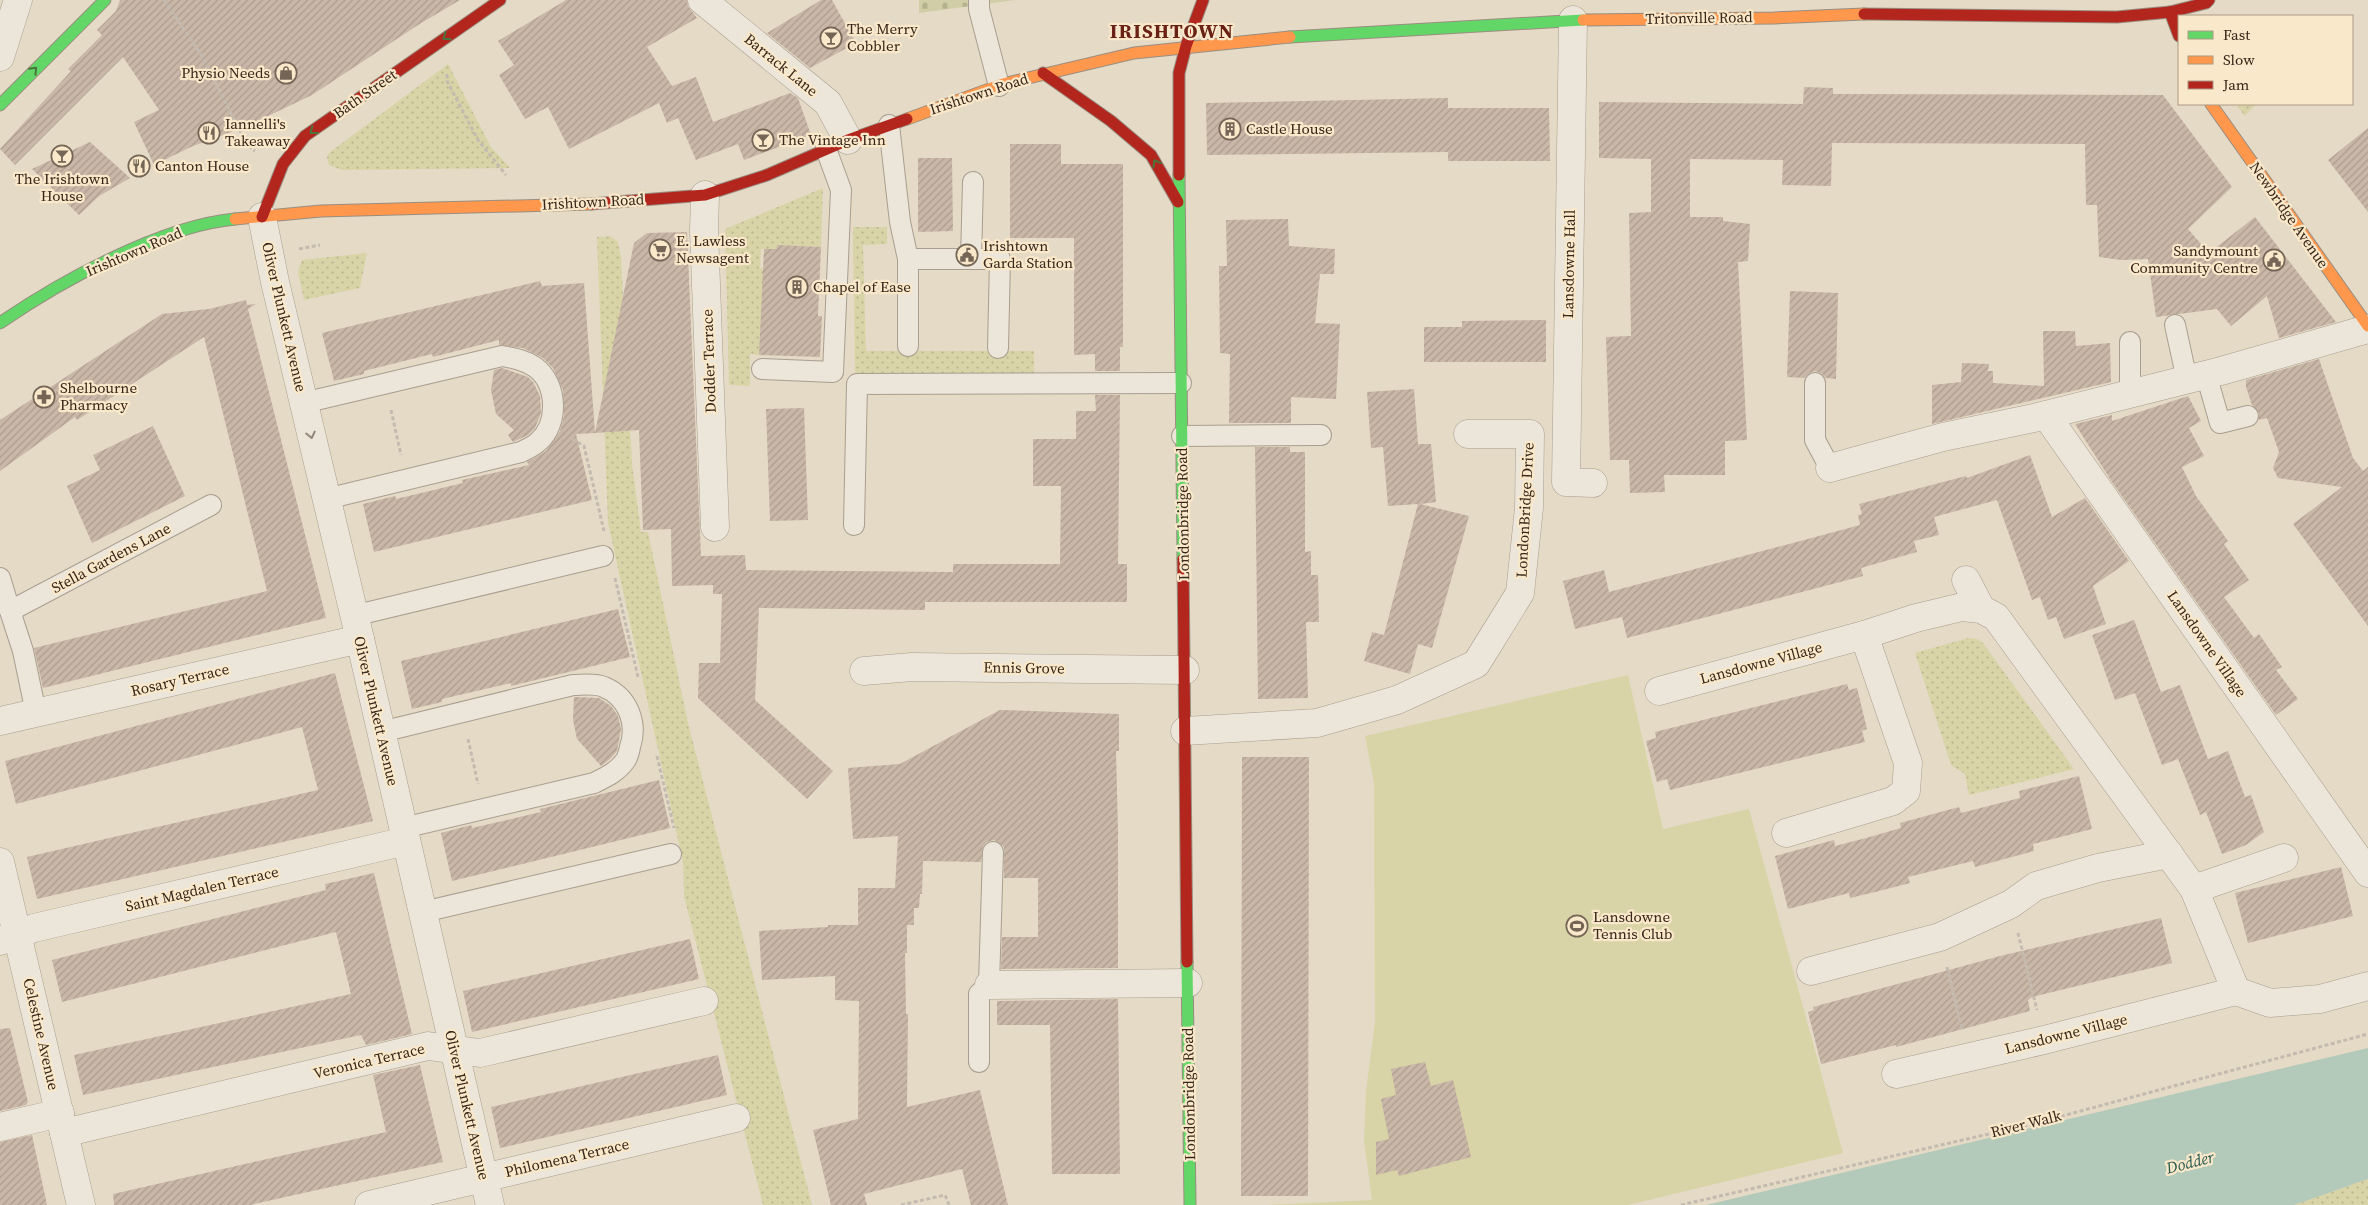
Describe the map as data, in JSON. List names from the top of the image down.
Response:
{
  "streets": {
    "street": [
      "Tritonville Road",
      "Barrack Lane",
      "Bath Street",
      "Irishtown Road",
      "Newbridge Avenue",
      "Lansdowne Hall",
      "Oliver Plunkett Avenue",
      "Dodder Terrace",
      "LondonBridge Drive",
      "Londonbridge Road",
      "Lansdowne Village",
      "Ennis Grove",
      "Rosary Terrace",
      "Saint Magdalen Terrace",
      "Celestine Avenue",
      "Veronica Terrace",
      "Philomena Terrace"
    ],
    "lane": ["Stella Gardens Lane"],
    "path": ["River Walk"]
  },
  "crossings": [
    ["Tritonville Road", "Irishtown Road"],
    ["Tritonville Road", "Lansdowne Hall"],
    ["Tritonville Road", "Londonbridge Road"],
    ["Barrack Lane", "Irishtown Road"],
    ["Bath Street", "Irishtown Road"],
    ["Bath Street", "Oliver Plunkett Avenue"],
    ["Irishtown Road", "Oliver Plunkett Avenue"],
    ["Irishtown Road", "Dodder Terrace"],
    ["Irishtown Road", "Londonbridge Road"],
    ["Oliver Plunkett Avenue", "Rosary Terrace"],
    ["Oliver Plunkett Avenue", "Saint Magdalen Terrace"],
    ["Oliver Plunkett Avenue", "Veronica Terrace"],
    ["Oliver Plunkett Avenue", "Philomena Terrace"],
    ["LondonBridge Drive", "Londonbridge Road"],
    ["Londonbridge Road", "Ennis Grove"],
    ["Saint Magdalen Terrace", "Celestine Avenue"],
    ["Celestine Avenue", "Veronica Terrace"]
  ],
  "one_way": ["Bath Street"],
  "districts": ["IRISHTOWN"],
  "water": ["Dodder"],
  "places": {
    "bar": ["The Merry Cobbler", "The Vintage Inn", "The Irishtown House"],
    "shop": ["Physio Needs"],
    "building": ["Castle House", "Chapel of Ease"],
    "restaurant": ["Iannelli's Takeaway", "Canton House"],
    "supermarket": ["E. Lawless Newsagent"],
    "public building": ["Irishtown Garda Station", "Sandymount Community Centre"],
    "pharmacy": ["Shelbourne Pharmacy"],
    "sports": ["Lansdowne Tennis Club"]
  },
  "legend": ["Fast", "Slow", "Jam"]
}
